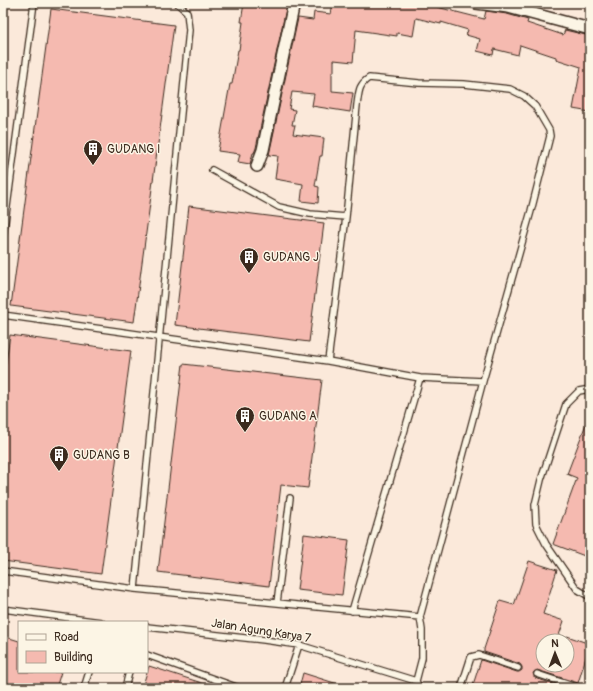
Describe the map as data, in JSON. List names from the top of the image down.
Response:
{
  "streets": {
    "lane": ["Jalan Agung Karya 7"]
  },
  "places": {
    "building": [
      "GUDANG I",
      "GUDANG J",
      "GUDANG A",
      "GUDANG B"
    ]
  },
  "legend": ["Road", "Building"],
  "north": "top"
}
